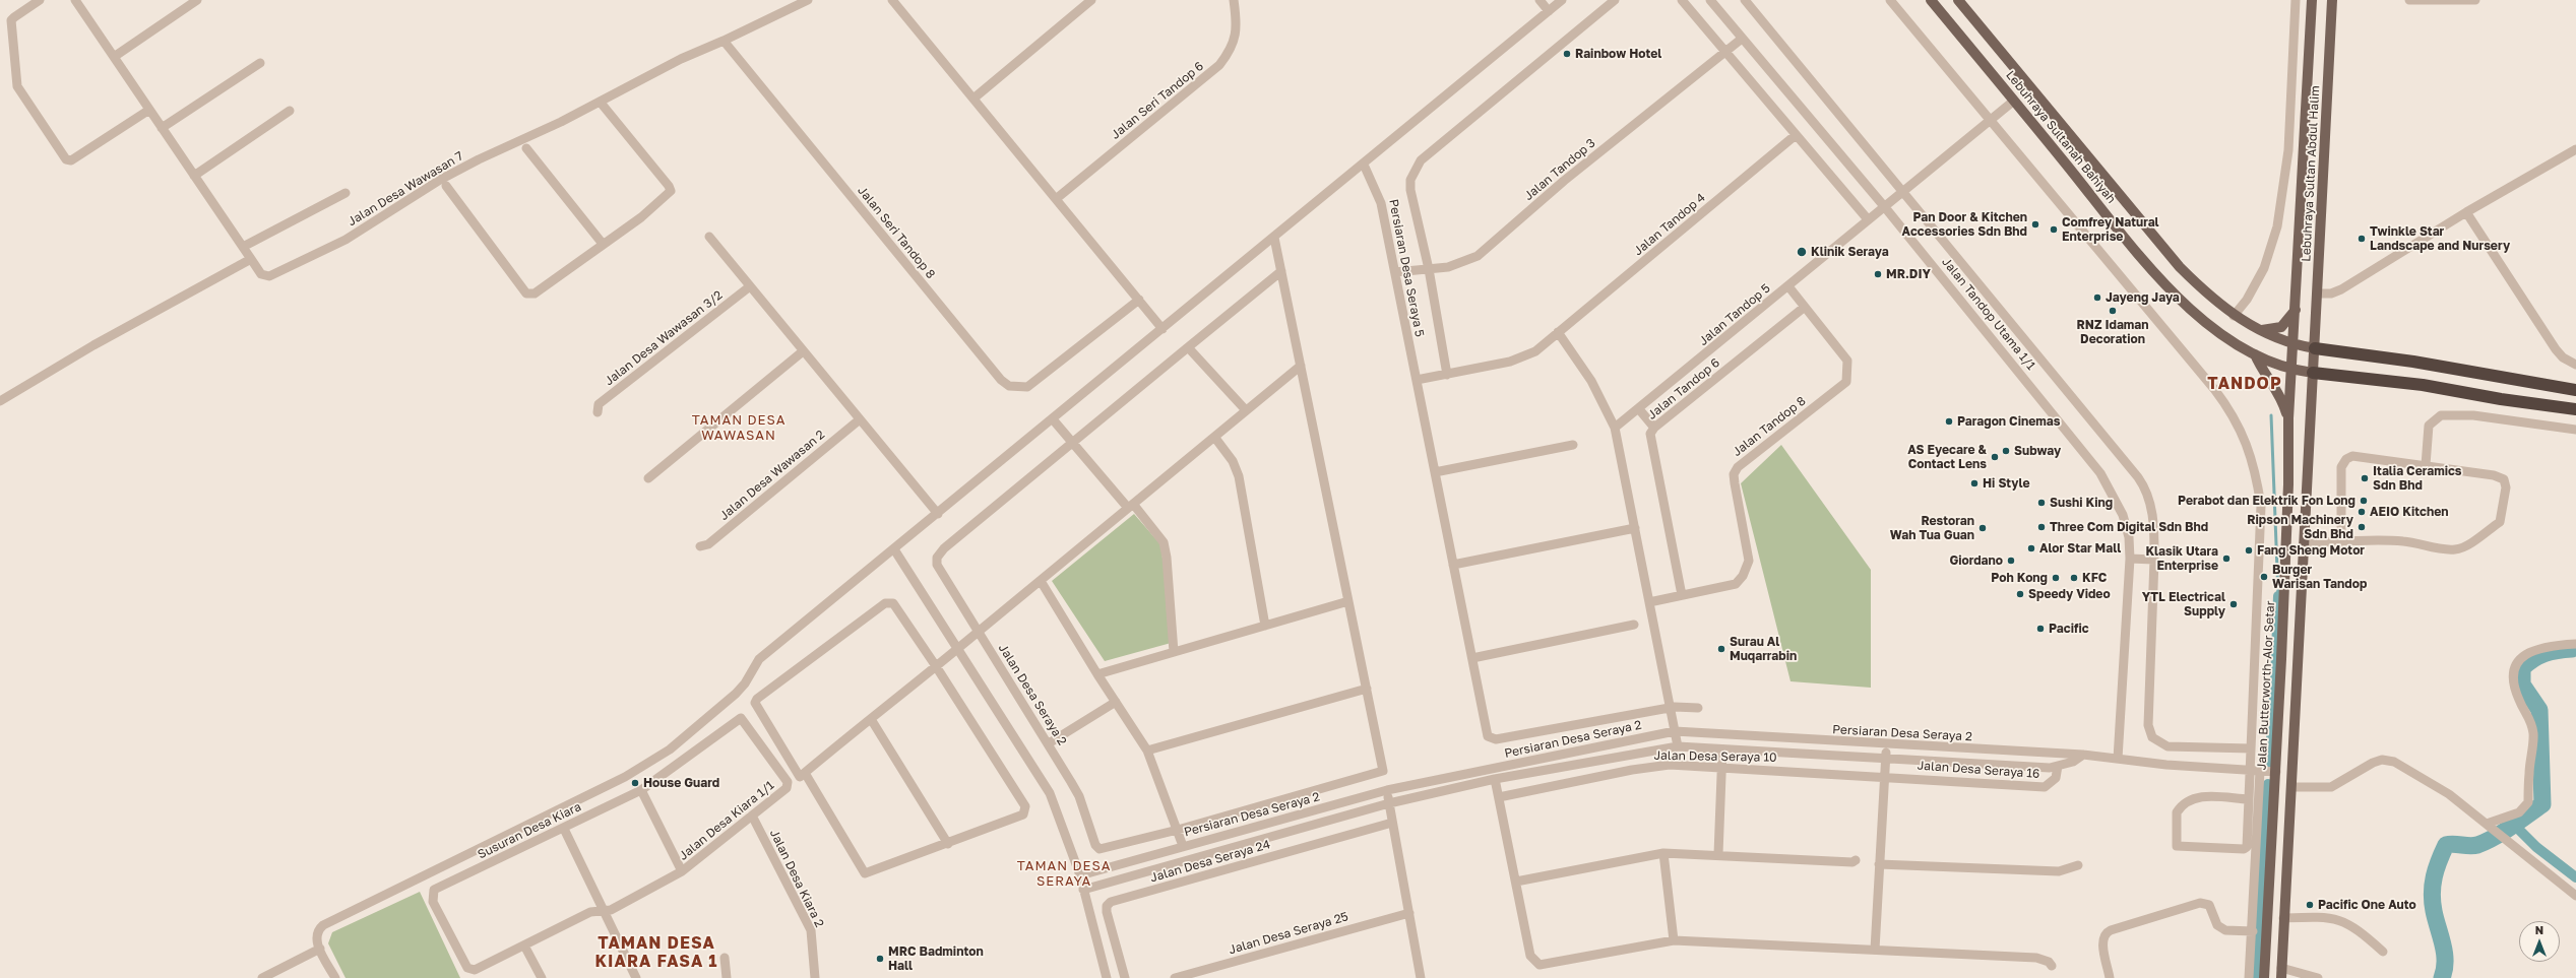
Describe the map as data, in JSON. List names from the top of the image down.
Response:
{
  "streets": {
    "main road": ["Lebuhraya Sultanah Bahiyah", "Lebuhraya Sultan Abdul Halim", "Jalan Butterworth-Alor Setar"],
    "street": [
      "Jalan Seri Tandop 6",
      "Jalan Tandop 3",
      "Jalan Desa Wawasan 7",
      "Jalan Tandop 4",
      "Jalan Seri Tandop 8",
      "Persiaran Desa Seraya 5",
      "Jalan Tandop Utama 1/1",
      "Jalan Tandop 5",
      "Jalan Desa Wawasan 3/2",
      "Jalan Tandop 6",
      "Jalan Tandop 8",
      "Jalan Desa Wawasan 2",
      "Jalan Desa Seraya 2",
      "Persiaran Desa Seraya 2",
      "Jalan Desa Seraya 10",
      "Jalan Desa Seraya 16",
      "Jalan Desa Kiara 1/1",
      "Susuran Desa Kiara",
      "Jalan Desa Seraya 24",
      "Jalan Desa Kiara 2",
      "Jalan Desa Seraya 25"
    ]
  },
  "crossings": [
    ["Lebuhraya Sultanah Bahiyah", "Lebuhraya Sultan Abdul Halim"],
    ["Lebuhraya Sultanah Bahiyah", "Jalan Tandop 5"],
    ["Lebuhraya Sultanah Bahiyah", "Jalan Butterworth-Alor Setar"],
    ["Jalan Tandop 3", "Persiaran Desa Seraya 5"],
    ["Jalan Tandop 3", "Jalan Tandop Utama 1/1"],
    ["Lebuhraya Sultan Abdul Halim", "Jalan Butterworth-Alor Setar"],
    ["Jalan Tandop 4", "Persiaran Desa Seraya 5"],
    ["Jalan Tandop Utama 1/1", "Jalan Tandop 5"],
    ["Jalan Tandop Utama 1/1", "Persiaran Desa Seraya 2"],
    ["Jalan Tandop 6", "Jalan Tandop 8"],
    ["Jalan Butterworth-Alor Setar", "Persiaran Desa Seraya 2"],
    ["Persiaran Desa Seraya 2", "Jalan Desa Seraya 16"],
    ["Jalan Desa Seraya 10", "Jalan Desa Seraya 16"],
    ["Jalan Desa Kiara 1/1", "Susuran Desa Kiara"],
    ["Jalan Desa Kiara 1/1", "Jalan Desa Kiara 2"]
  ],
  "districts": [
    "TANDOP",
    "TAMAN DESA WAWASAN",
    "TAMAN DESA SERAYA",
    "TAMAN DESA KIARA FASA 1"
  ],
  "places": [
    "Rainbow Hotel",
    "Pan Door & Kitchen Accessories Sdn Bhd",
    "Comfrey Natural Enterprise",
    "Twinkle Star Landscape and Nursery",
    "Klinik Seraya",
    "MR.DIY",
    "Jayeng Jaya",
    "RNZ Idaman Decoration",
    "Paragon Cinemas",
    "Subway",
    "AS Eyecare & Contact Lens",
    "Italia Ceramics Sdn Bhd",
    "Hi Style",
    "Perabot dan Elektrik Fon Long",
    "Sushi King",
    "AEIO Kitchen",
    "Three Com Digital Sdn Bhd",
    "Ripson Machinery Sdn Bhd",
    "Restoran Wah Tua Guan",
    "Alor Star Mall",
    "Fang Sheng Motor",
    "Klasik Utara Enterprise",
    "Giordano",
    "Burger Warisan Tandop",
    "Poh Kong",
    "KFC",
    "Speedy Video",
    "YTL Electrical Supply",
    "Pacific",
    "Surau Al Muqarrabin",
    "House Guard",
    "Pacific One Auto",
    "MRC Badminton Hall"
  ],
  "north": "top"
}
